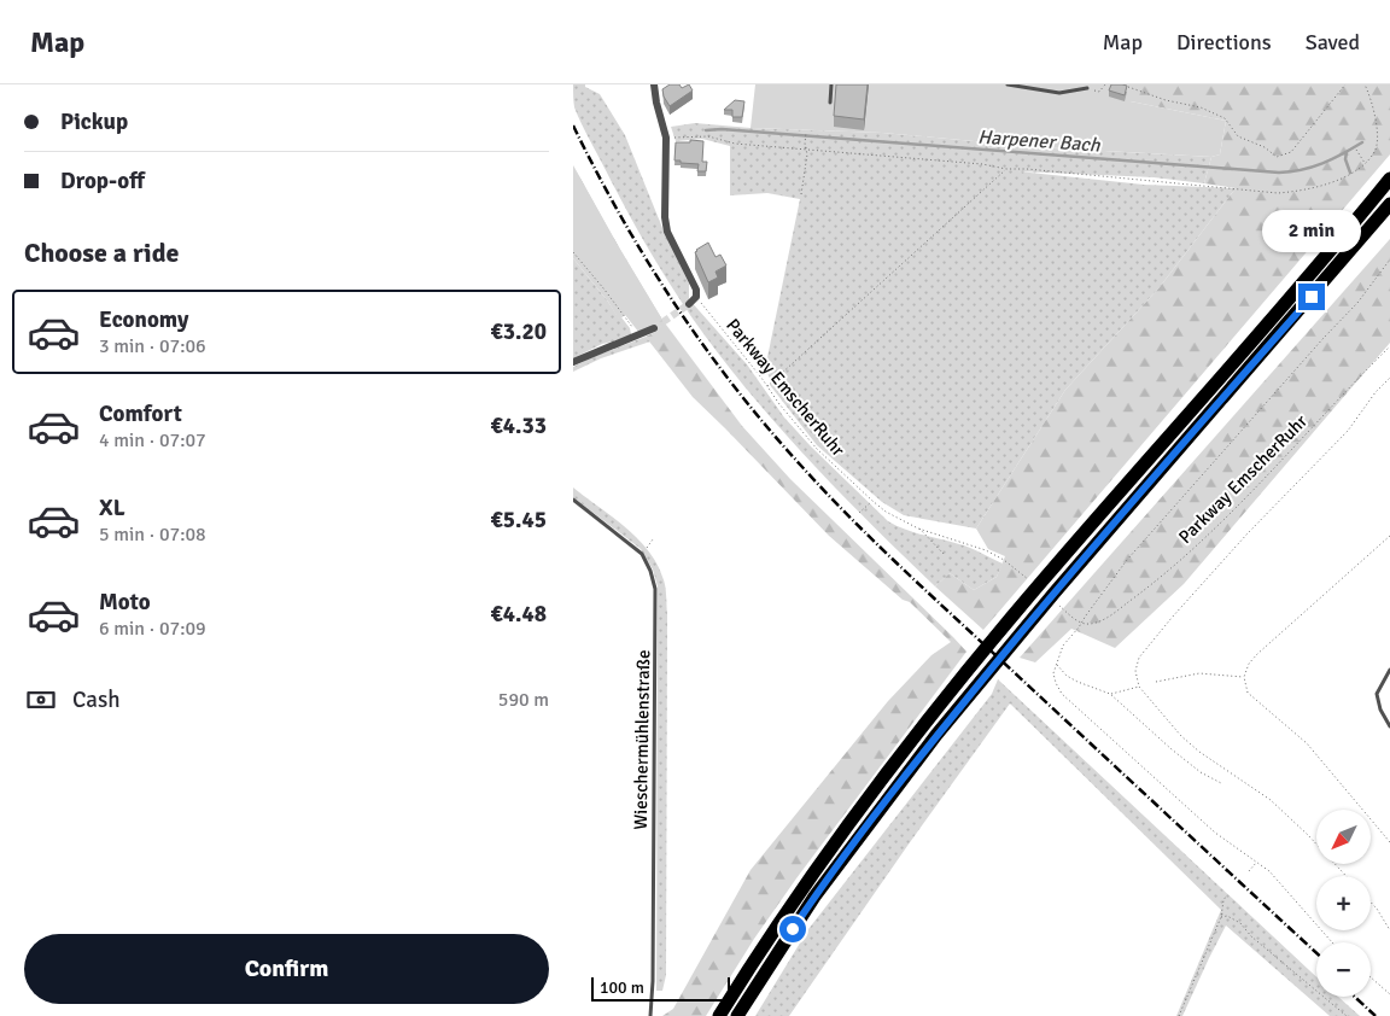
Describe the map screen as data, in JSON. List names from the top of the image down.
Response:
{
  "streets": {
    "lane": ["Wieschermühlenstraße"],
    "path": ["Parkway EmscherRuhr"]
  },
  "water": ["Harpener Bach"],
  "scale_bar": "100 m",
  "north": "bottom left",
  "page": {
    "header": "Map",
    "nav": ["Map", "Directions", "Saved"],
    "banner": ["Pickup", "Drop-off"],
    "bubble": "2 min",
    "heading": "Choose a ride",
    "list": [
      {
        "name": "Economy",
        "note": "3 min · 07:06",
        "value": "€3.20"
      },
      {
        "name": "Comfort",
        "note": "4 min · 07:07",
        "value": "€4.33"
      },
      {
        "name": "XL",
        "note": "5 min · 07:08",
        "value": "€5.45"
      },
      {
        "name": "Moto",
        "note": "6 min · 07:09",
        "value": "€4.48"
      }
    ],
    "pay": ["Cash", "590 m"],
    "map_buttons": ["+", "−"],
    "buttons": "Confirm",
    "scale": "100 m"
  }
}
